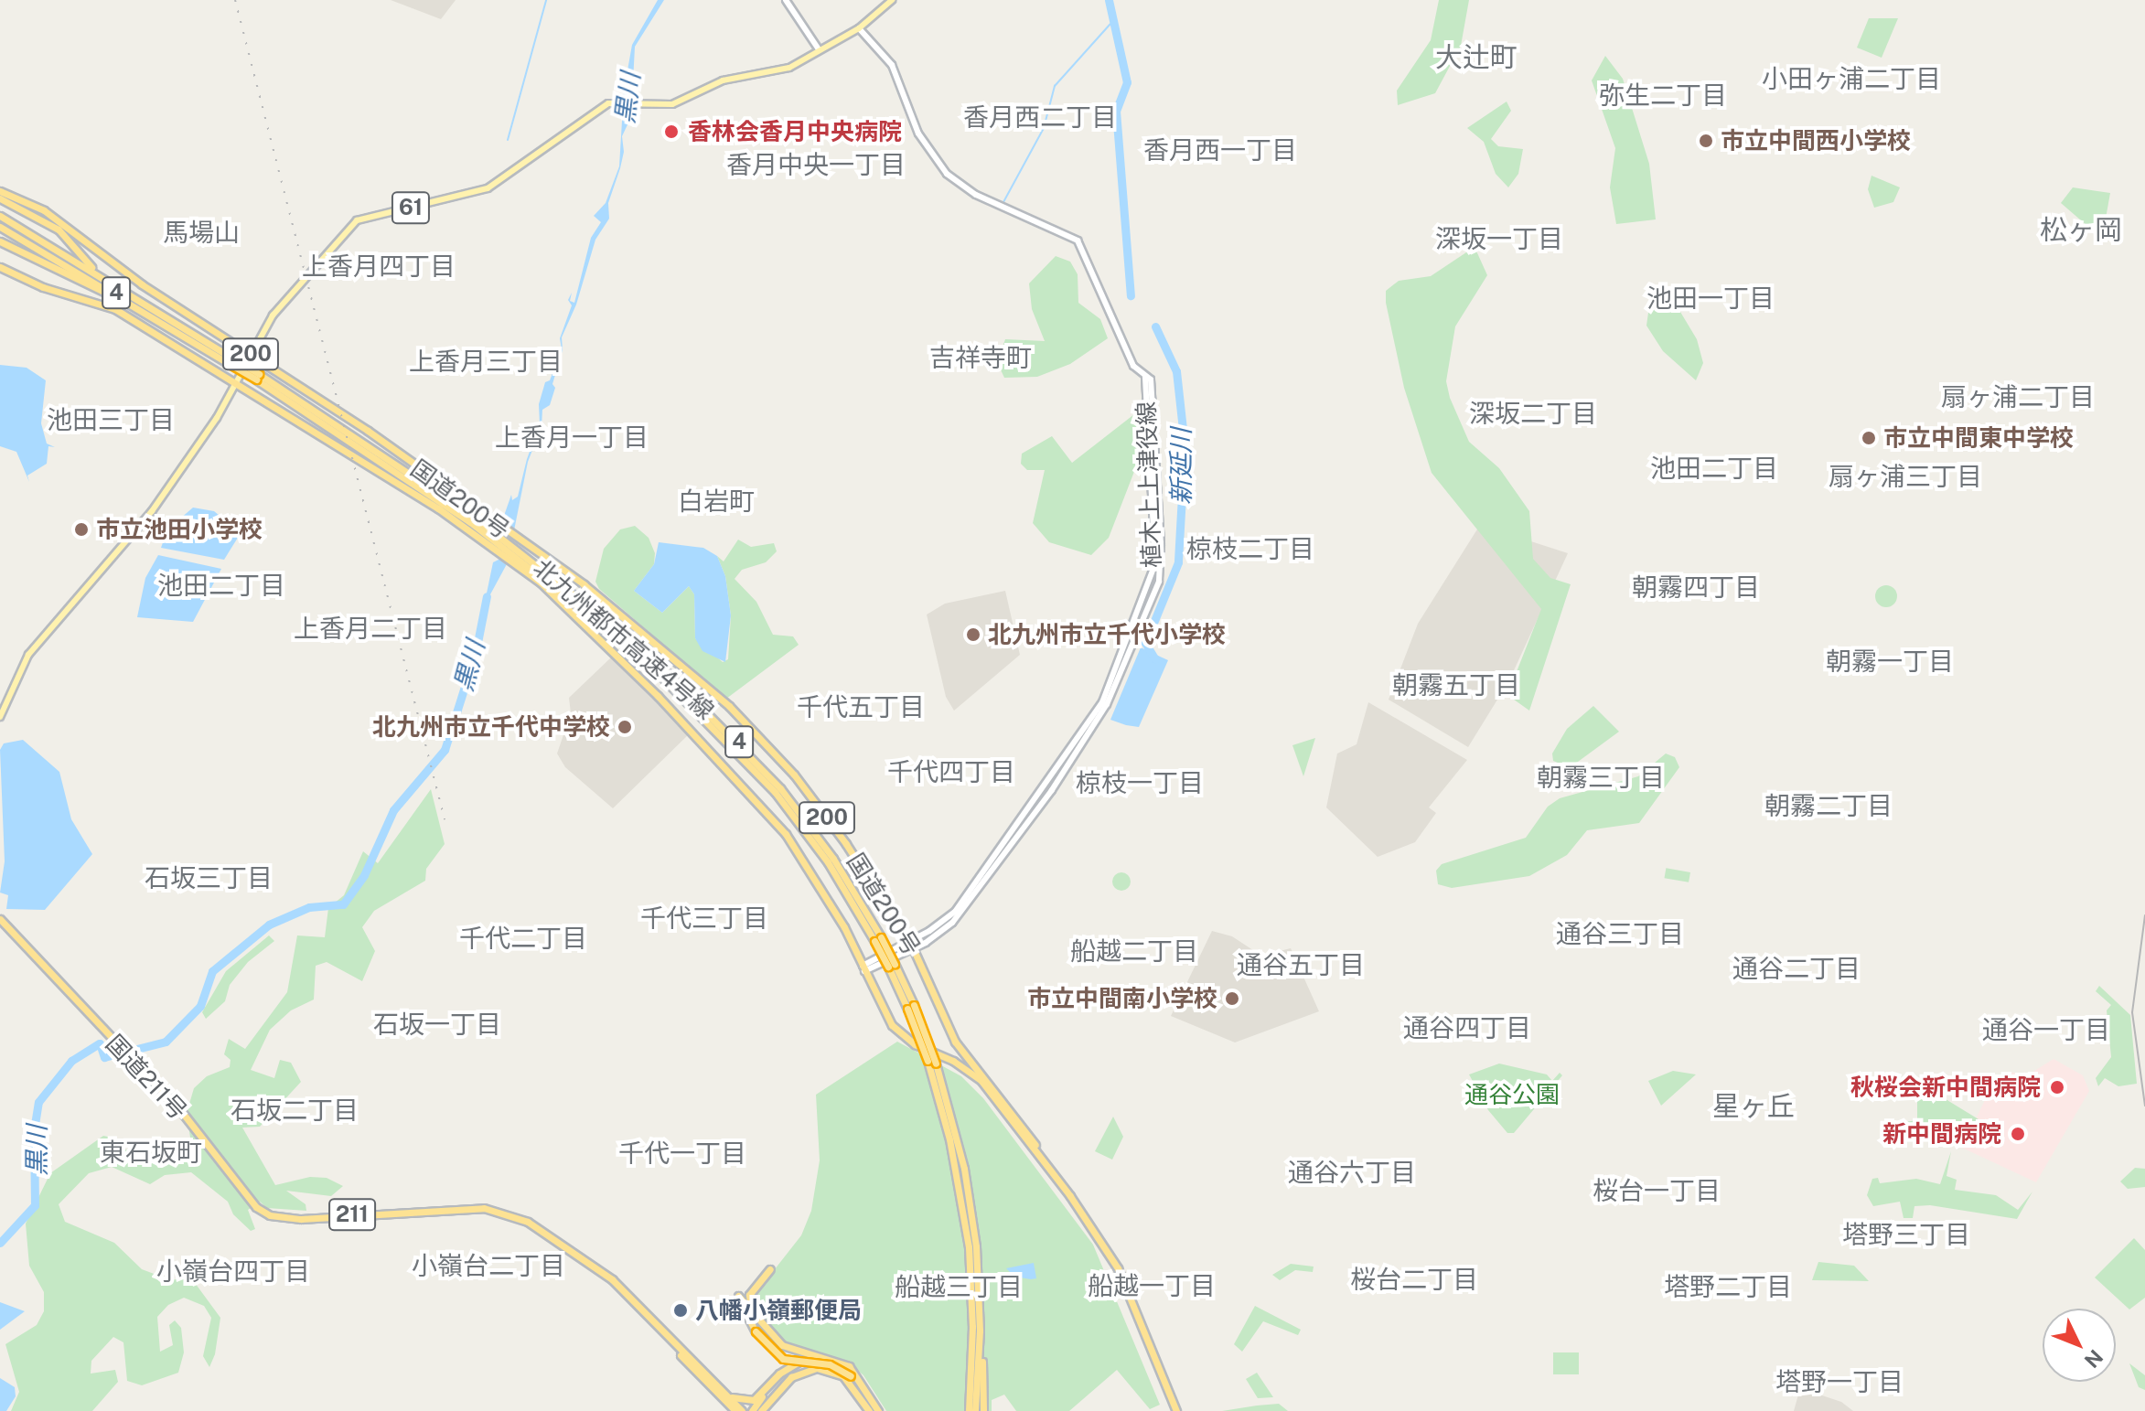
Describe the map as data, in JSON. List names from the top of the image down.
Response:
{
  "streets": {
    "highway": [
      "4",
      "200",
      "国道200号",
      "北九州都市高速4号線",
      "国道211号",
      "211"
    ],
    "main road": ["61", "植木上上津役線"]
  },
  "crossings": [
    ["61", "植木上上津役線"],
    ["61", "国道200号"],
    ["植木上上津役線", "国道200号"]
  ],
  "districts": [
    "大辻町",
    "小田ヶ浦二丁目",
    "弥生二丁目",
    "香月西二丁目",
    "香月西一丁目",
    "香月中央一丁目",
    "松ヶ岡",
    "馬場山",
    "深坂一丁目",
    "上香月四丁目",
    "池田一丁目",
    "吉祥寺町",
    "上香月三丁目",
    "扇ヶ浦二丁目",
    "深坂二丁目",
    "池田三丁目",
    "上香月一丁目",
    "池田二丁目",
    "扇ヶ浦三丁目",
    "白岩町",
    "椋枝二丁目",
    "池田二丁目",
    "朝霧四丁目",
    "上香月二丁目",
    "朝霧一丁目",
    "朝霧五丁目",
    "千代五丁目",
    "千代四丁目",
    "朝霧三丁目",
    "椋枝一丁目",
    "朝霧二丁目",
    "石坂三丁目",
    "千代三丁目",
    "通谷三丁目",
    "千代二丁目",
    "船越二丁目",
    "通谷五丁目",
    "通谷二丁目",
    "石坂一丁目",
    "通谷四丁目",
    "通谷一丁目",
    "星ヶ丘",
    "石坂二丁目",
    "東石坂町",
    "千代一丁目",
    "通谷六丁目",
    "桜台一丁目",
    "塔野三丁目",
    "小嶺台二丁目",
    "小嶺台四丁目",
    "桜台二丁目",
    "船越一丁目",
    "船越三丁目",
    "塔野二丁目",
    "塔野一丁目"
  ],
  "water": ["黒川", "新延川"],
  "parks": ["通谷公園"],
  "places": [
    "香林会香月中央病院",
    "市立中間西小学校",
    "市立中間東中学校",
    "市立池田小学校",
    "北九州市立千代小学校",
    "北九州市立千代中学校",
    "市立中間南小学校",
    "秋桜会新中間病院",
    "新中間病院",
    "八幡小嶺郵便局"
  ],
  "north": "bottom right"
}
